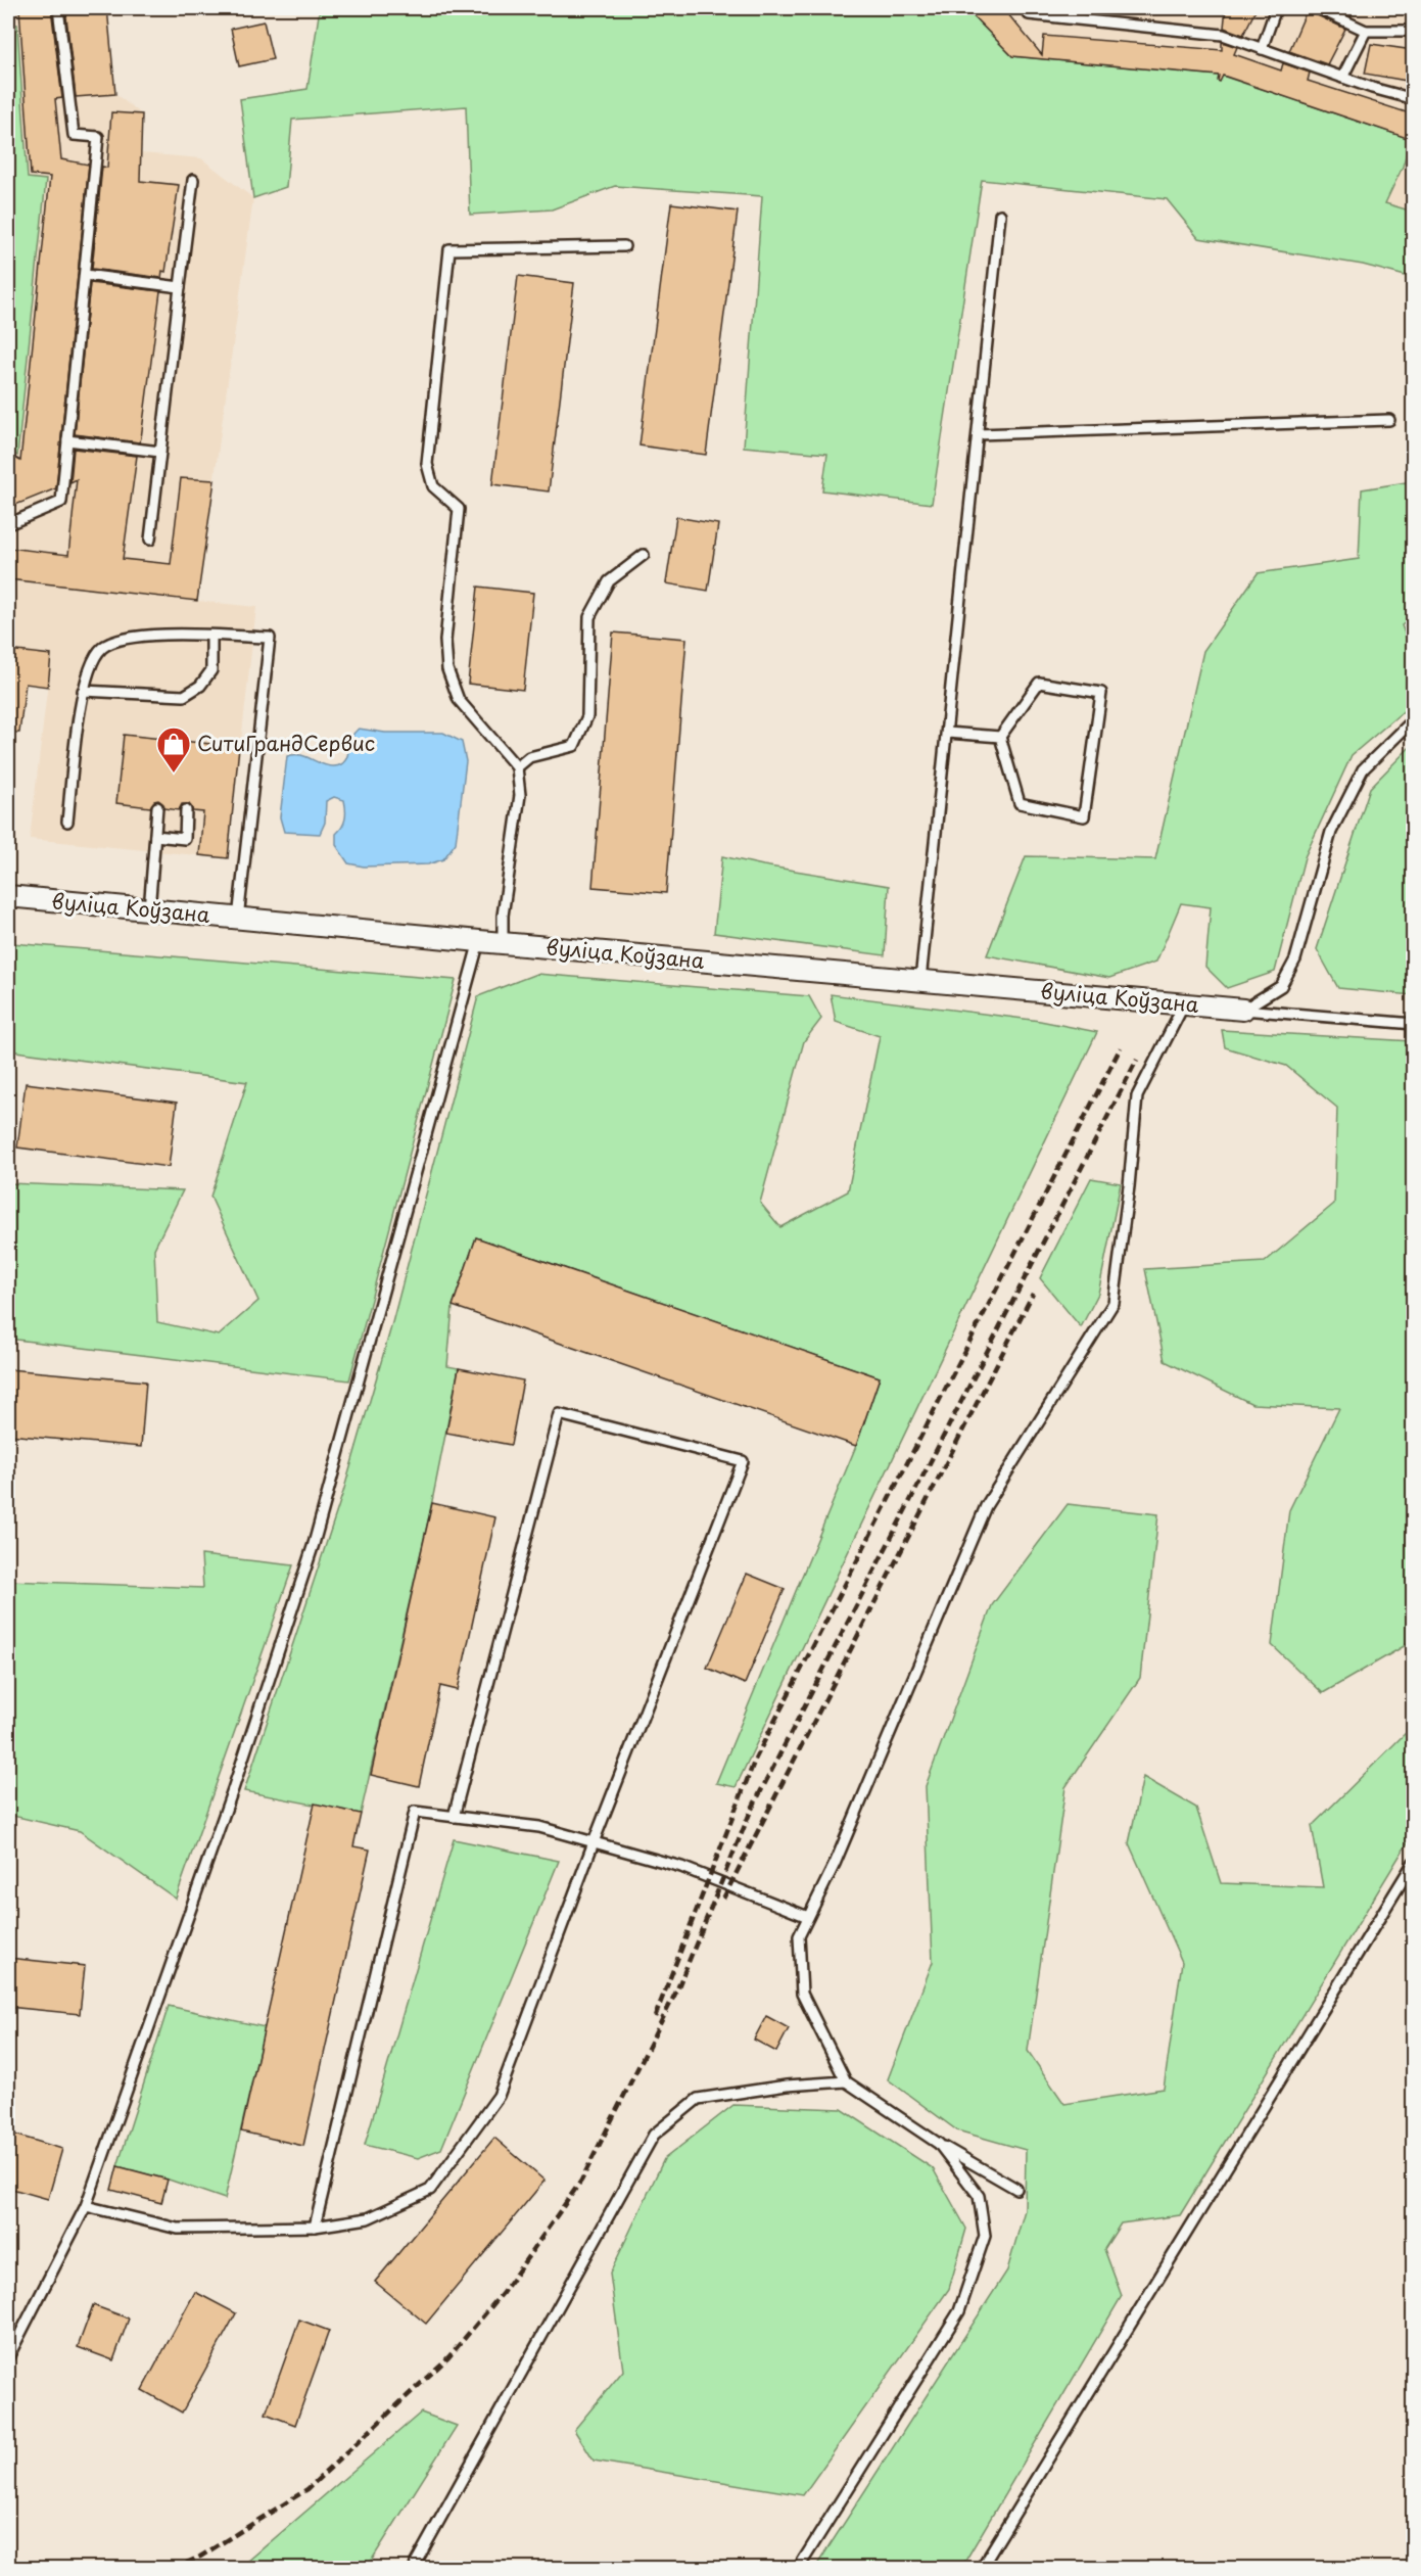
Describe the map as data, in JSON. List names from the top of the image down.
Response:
{
  "streets": {
    "street": ["вуліца Коўзана"]
  },
  "places": {
    "shop": ["СитиГрандСервис"]
  }
}
